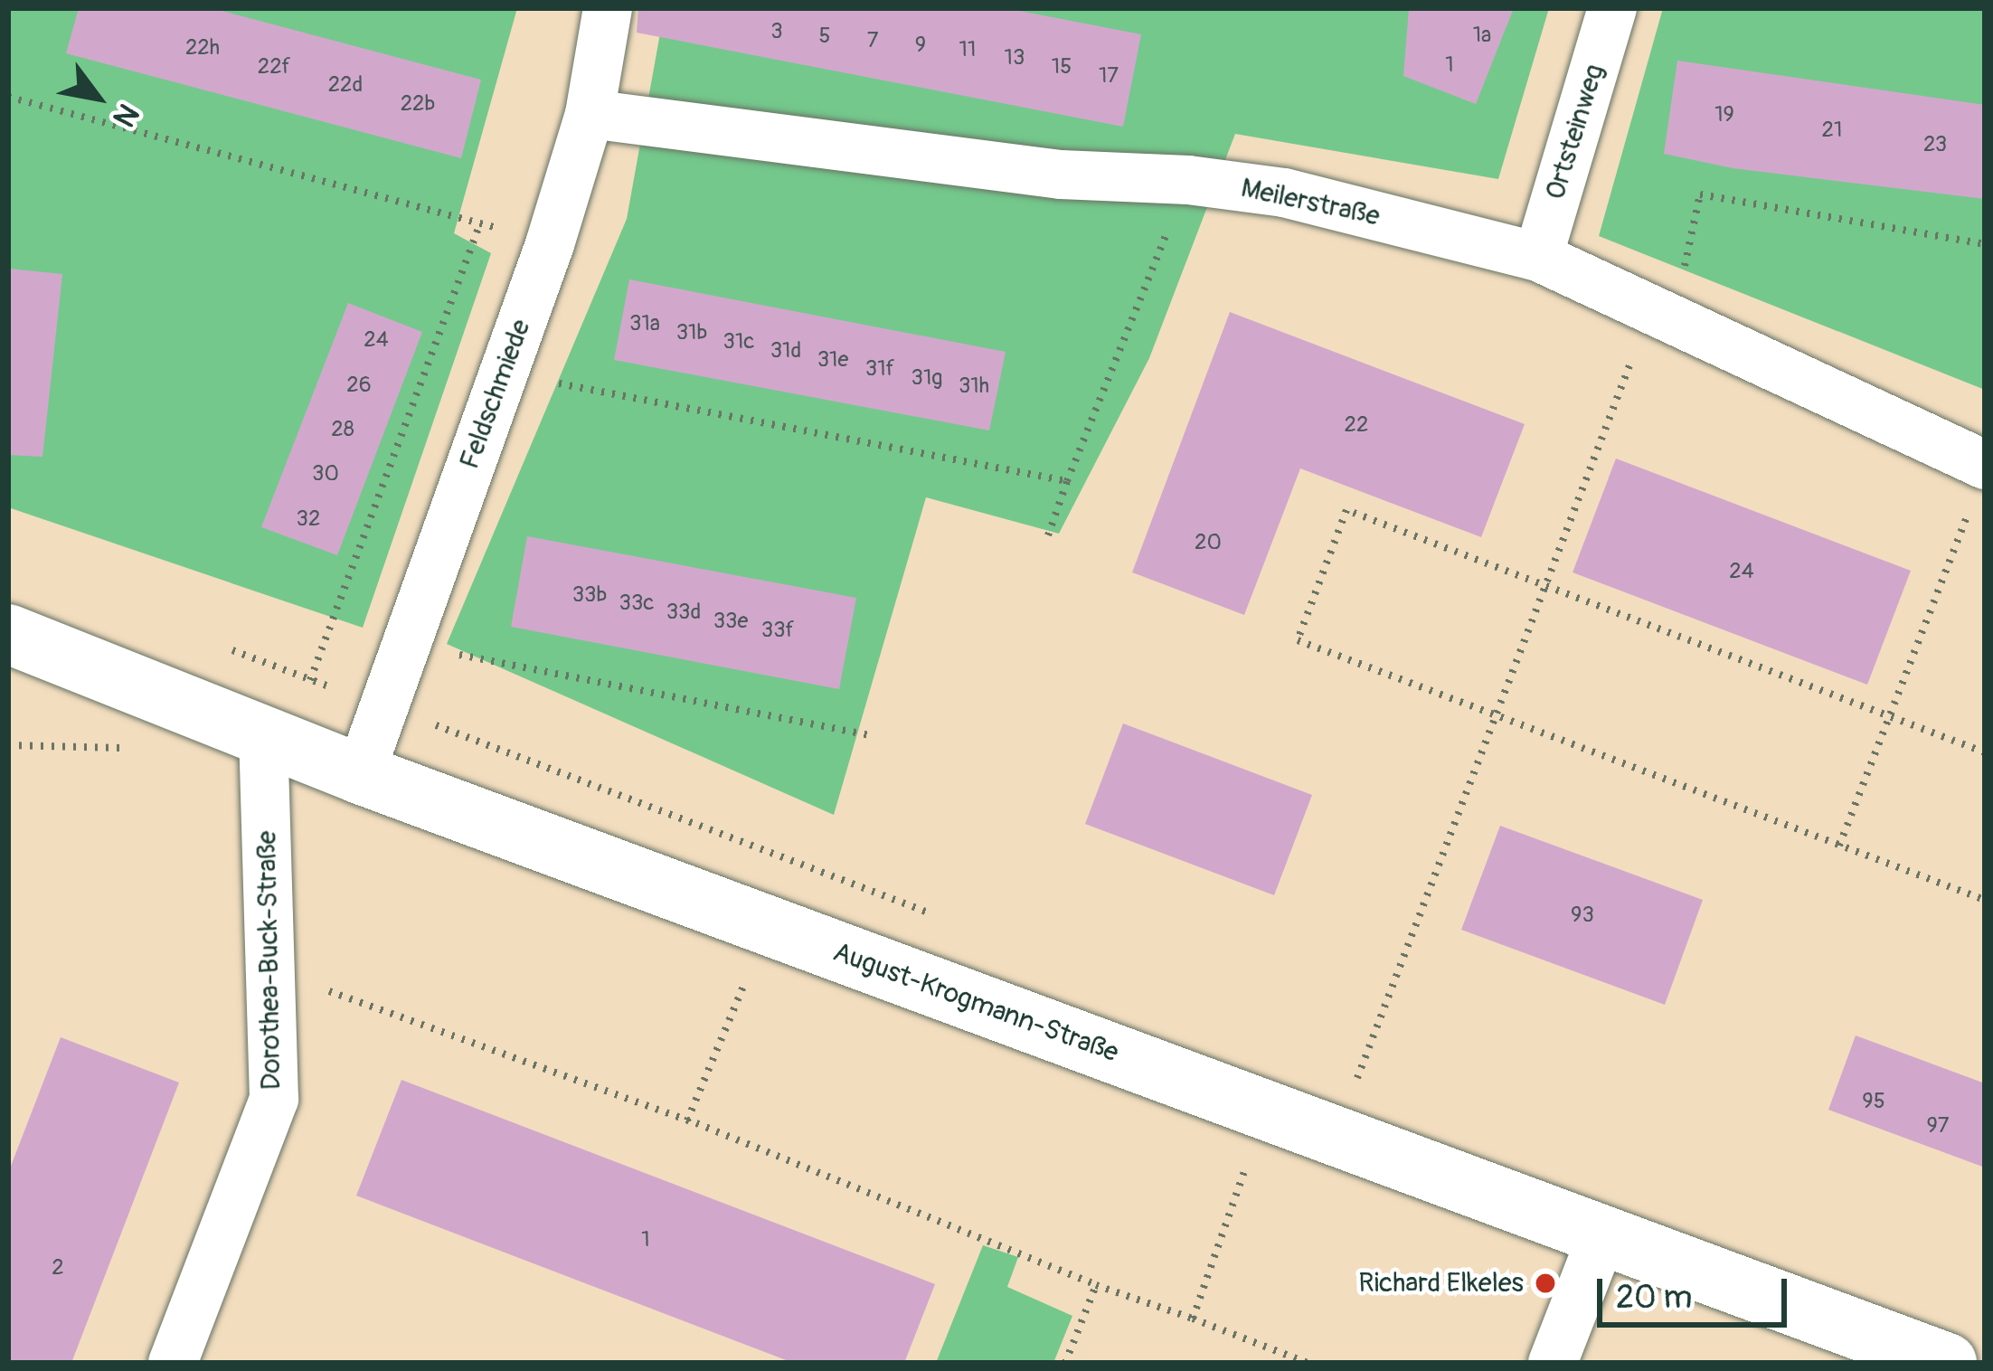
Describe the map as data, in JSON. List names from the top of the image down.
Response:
{
  "streets": {
    "main road": ["August-Krogmann-Straße"],
    "street": [
      "Ortsteinweg",
      "Meilerstraße",
      "Feldschmiede",
      "Dorothea-Buck-Straße"
    ]
  },
  "crossings": [
    ["Ortsteinweg", "Meilerstraße"],
    ["Meilerstraße", "Feldschmiede"],
    ["Feldschmiede", "August-Krogmann-Straße"],
    ["Dorothea-Buck-Straße", "August-Krogmann-Straße"]
  ],
  "places": ["Richard Elkeles"],
  "house_numbers": [
    "3",
    "1a",
    "5",
    "7",
    "9",
    "22h",
    "11",
    "13",
    "1",
    "22f",
    "15",
    "17",
    "22d",
    "22b",
    "19",
    "21",
    "23",
    "31a",
    "31b",
    "24",
    "31c",
    "31d",
    "31e",
    "31f",
    "31g",
    "26",
    "31h",
    "22",
    "28",
    "30",
    "32",
    "20",
    "24",
    "33b",
    "33c",
    "33d",
    "33e",
    "33f",
    "93",
    "95",
    "97",
    "1",
    "2"
  ],
  "scale_bar": "20 m",
  "north": "bottom right"
}
